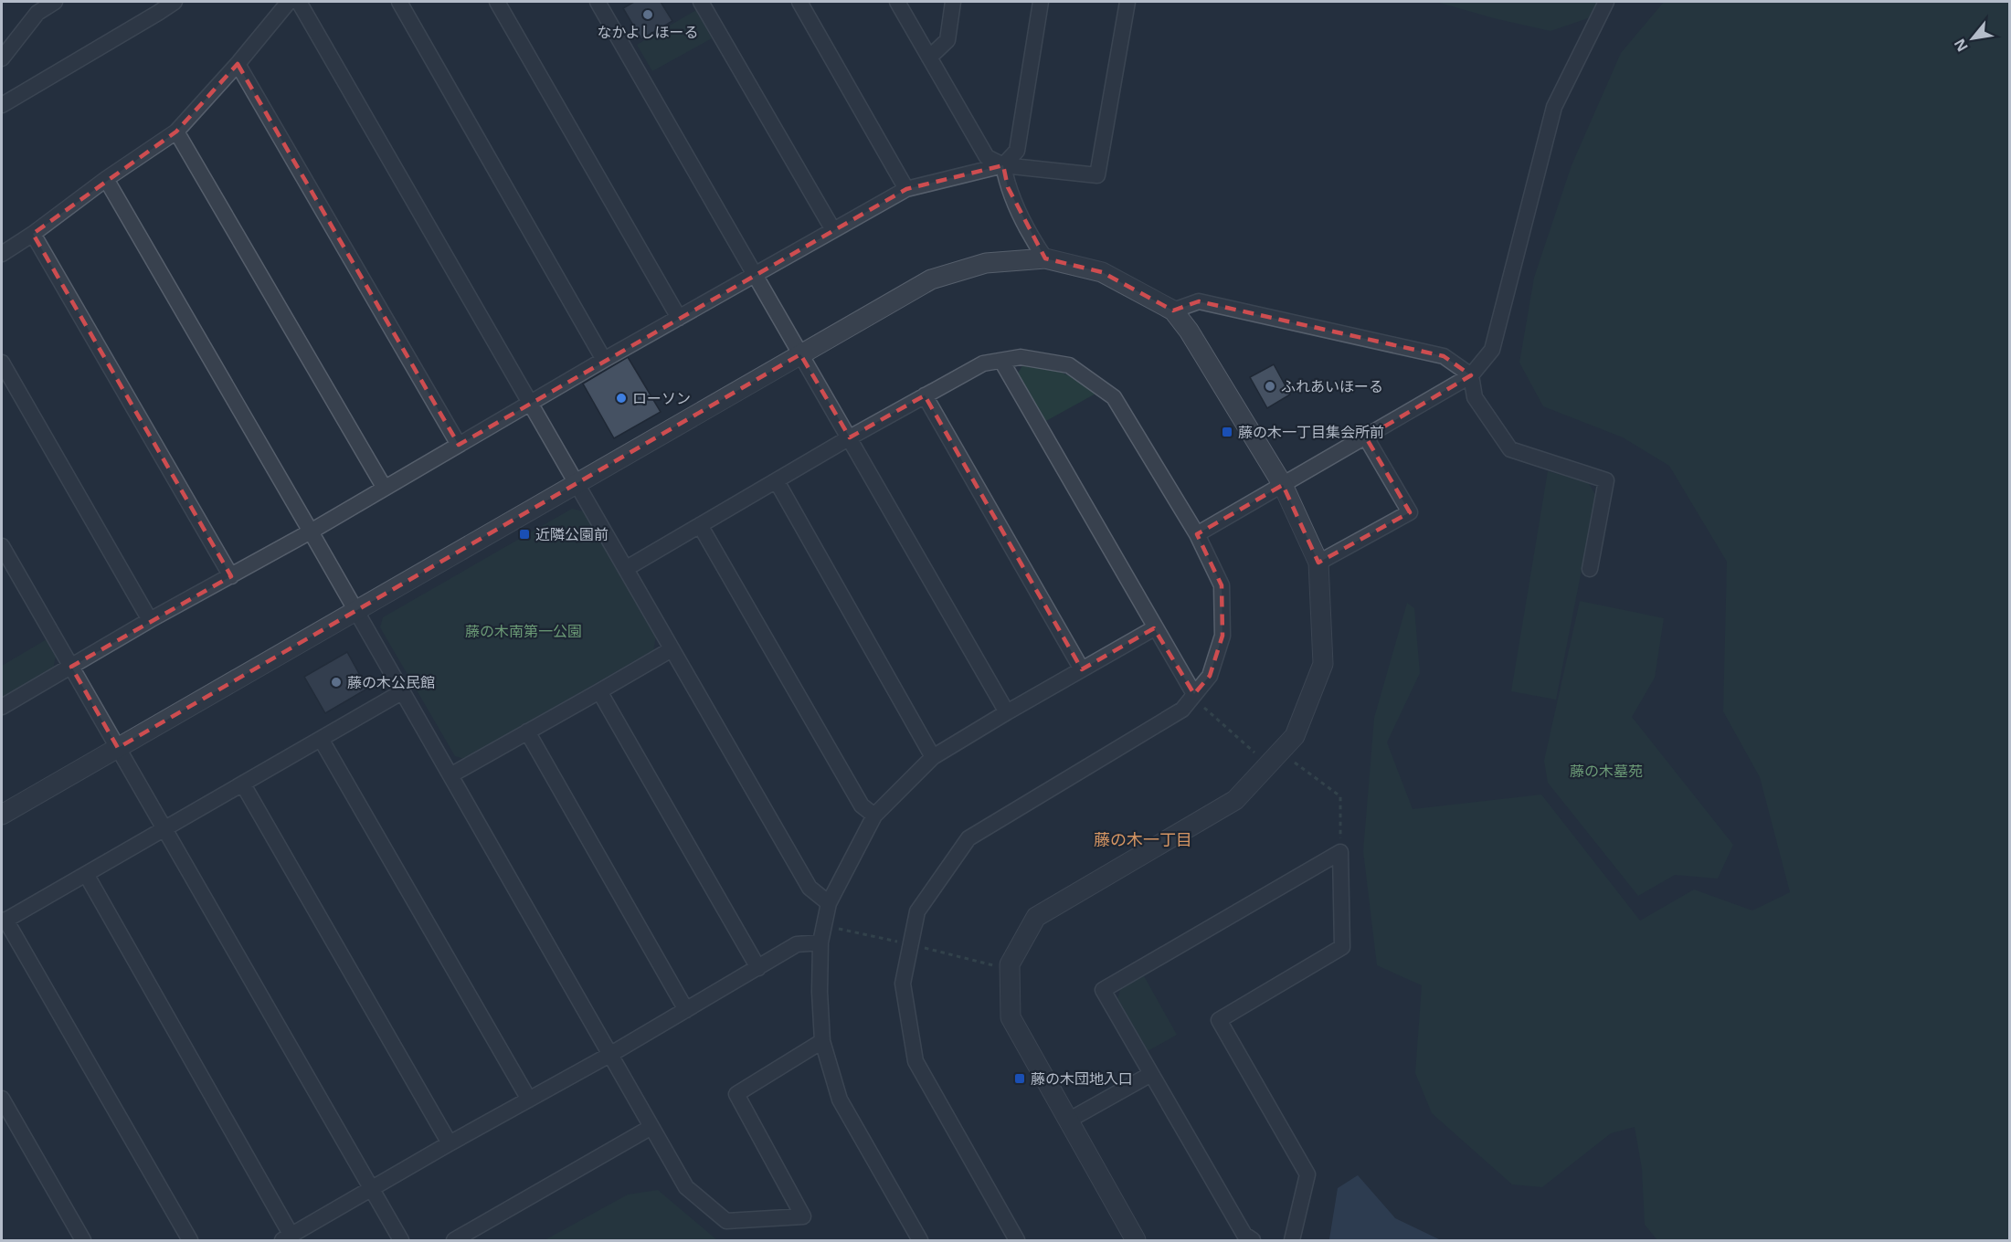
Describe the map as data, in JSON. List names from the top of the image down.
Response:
{
  "districts": ["藤の木一丁目"],
  "parks": ["藤の木南第一公園", "藤の木墓苑"],
  "places": {
    "other": [
      "なかよしほーる",
      "ふれあいほーる",
      "ローソン",
      "藤の木公民館"
    ],
    "transit": ["藤の木一丁目集会所前", "近隣公園前", "藤の木団地入口"]
  },
  "north": "bottom left"
}
